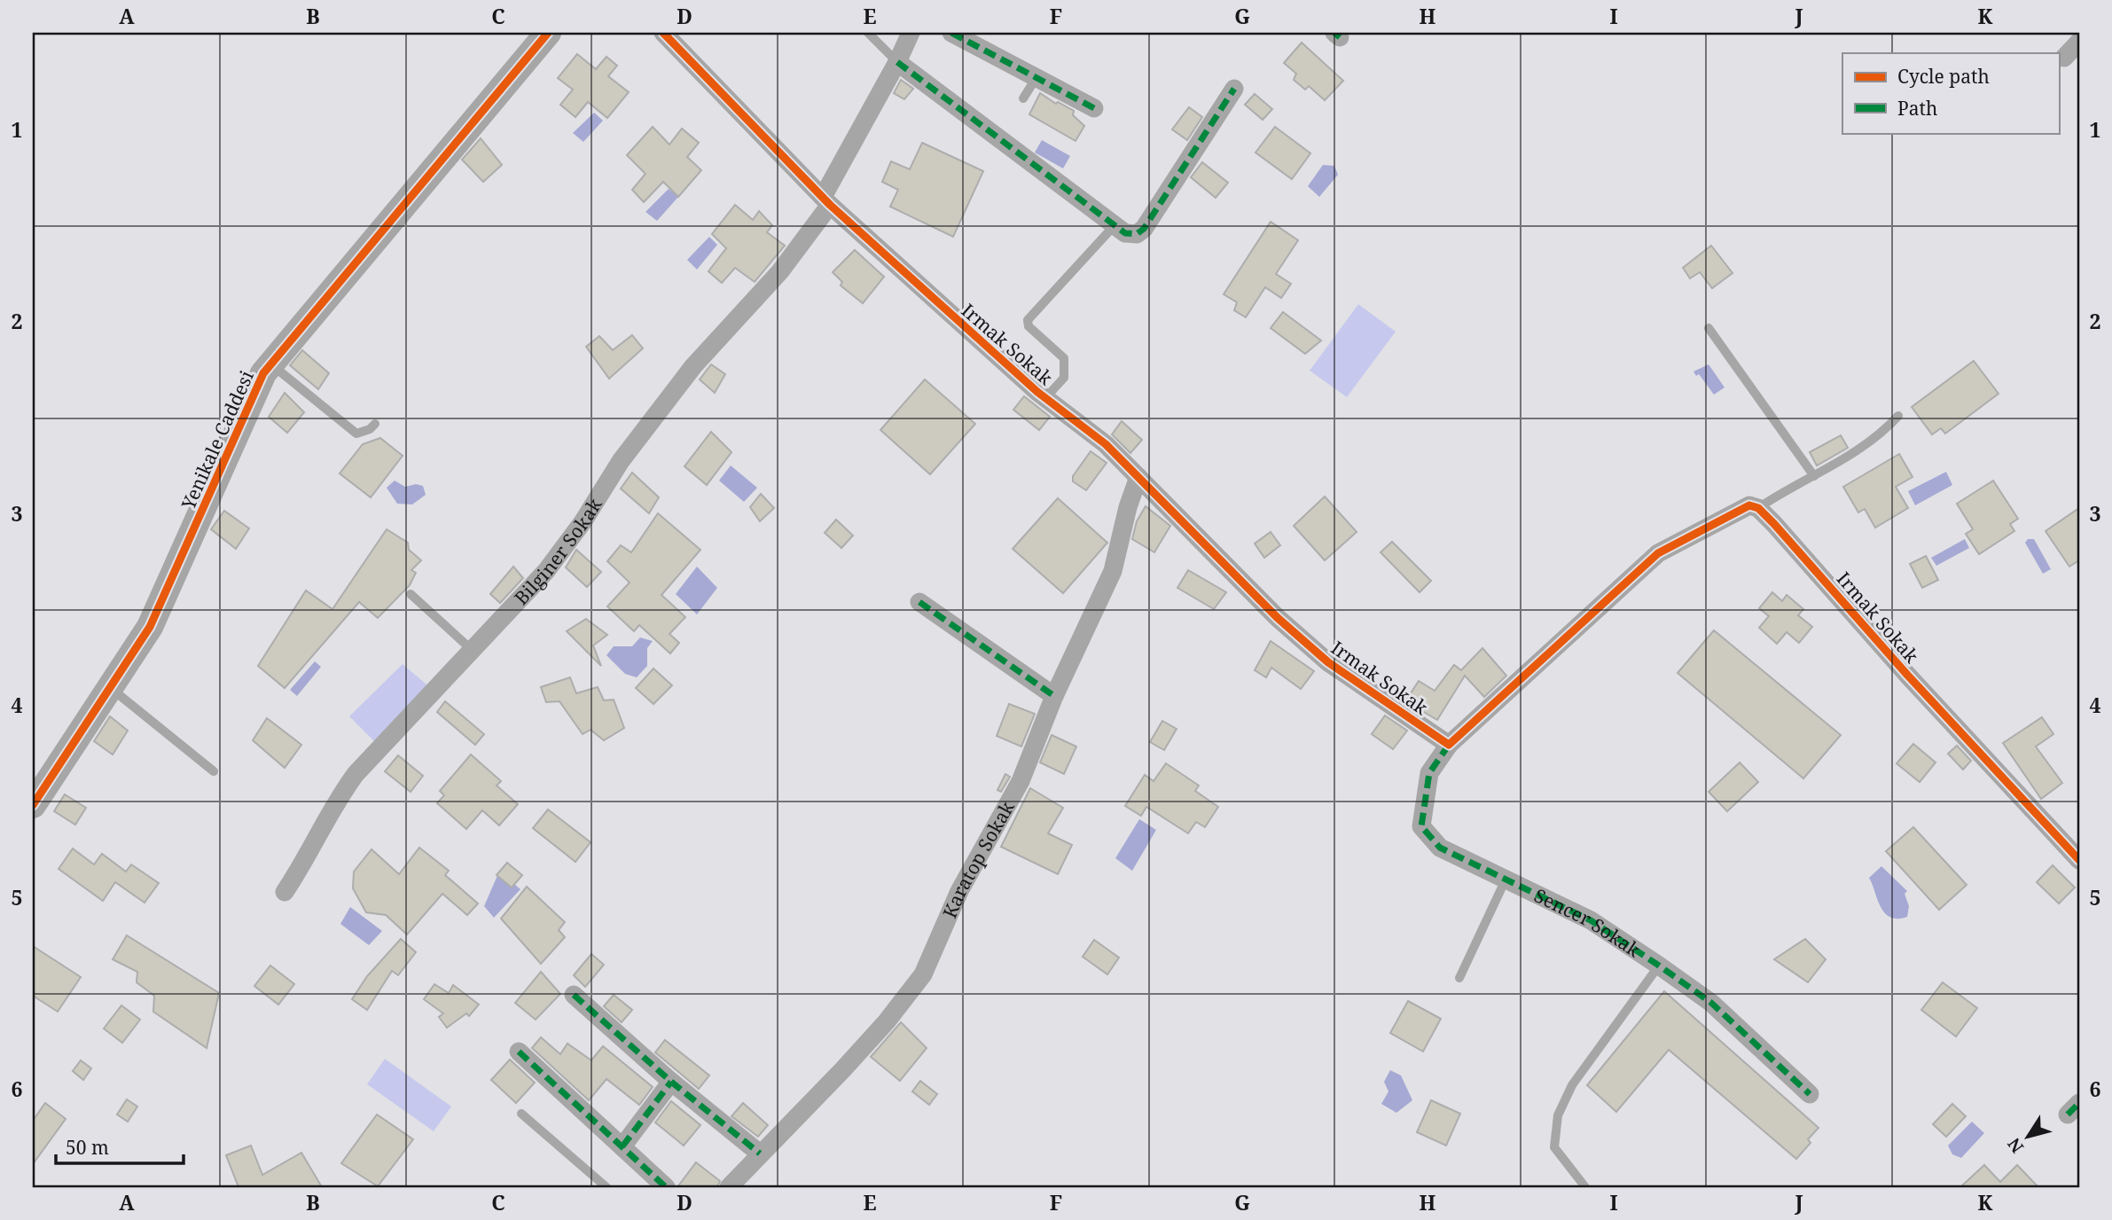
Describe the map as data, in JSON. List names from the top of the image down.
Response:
{
  "streets": {
    "street": [
      "Irmak Sokak",
      "Yenikale Caddesi",
      "Bilginer Sokak",
      "Karatop Sokak",
      "Sencer Sokak"
    ]
  },
  "crossings": [
    ["Irmak Sokak", "Bilginer Sokak"],
    ["Irmak Sokak", "Karatop Sokak"],
    ["Irmak Sokak", "Sencer Sokak"]
  ],
  "legend": ["Cycle path", "Path"],
  "scale_bar": "50 m",
  "north": "bottom left",
  "grid": {
    "columns": [
      "A",
      "B",
      "C",
      "D",
      "E",
      "F",
      "G",
      "H",
      "I",
      "J",
      "K"
    ],
    "rows": [
      "1",
      "2",
      "3",
      "4",
      "5",
      "6"
    ]
  }
}
